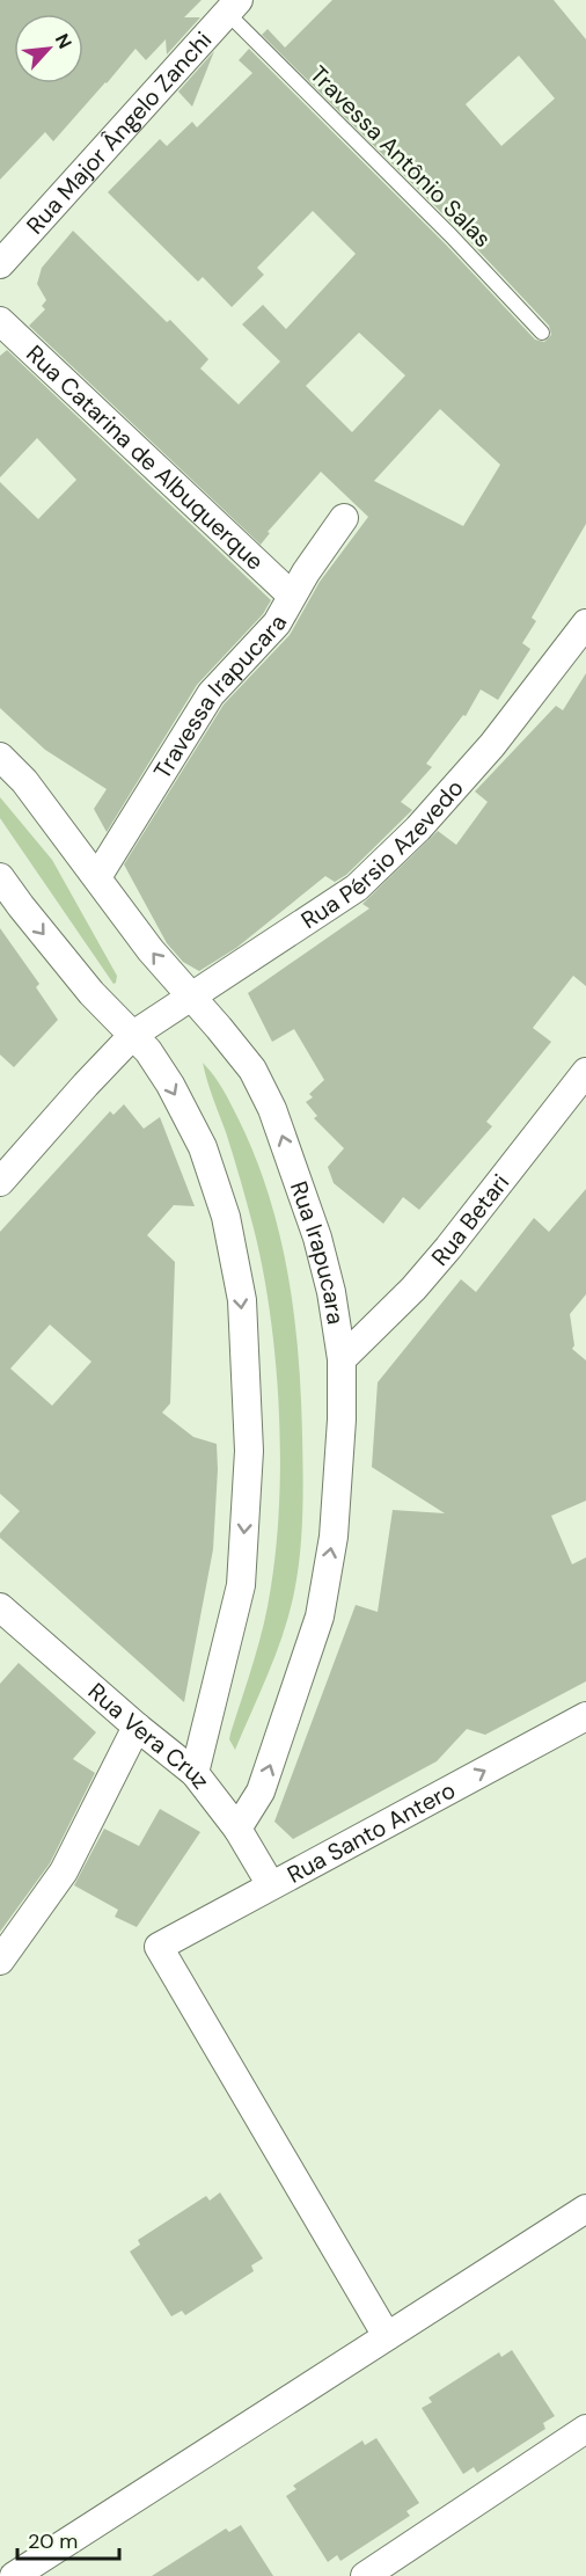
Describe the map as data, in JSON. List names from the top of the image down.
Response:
{
  "streets": {
    "street": [
      "Rua Major Ângelo Zanchi",
      "Rua Catarina de Albuquerque",
      "Travessa Irapucara",
      "Rua Pérsio Azevedo",
      "Rua Betari",
      "Rua Irapucara",
      "Rua Vera Cruz",
      "Rua Santo Antero"
    ],
    "lane": ["Travessa Antônio Salas"]
  },
  "crossings": [
    ["Rua Major Ângelo Zanchi", "Travessa Antônio Salas"],
    ["Rua Catarina de Albuquerque", "Travessa Irapucara"],
    ["Travessa Irapucara", "Rua Irapucara"],
    ["Rua Pérsio Azevedo", "Rua Irapucara"],
    ["Rua Betari", "Rua Irapucara"],
    ["Rua Irapucara", "Rua Vera Cruz"],
    ["Rua Vera Cruz", "Rua Santo Antero"]
  ],
  "one_way": ["Rua Santo Antero"],
  "scale_bar": "20 m",
  "north": "top right"
}
